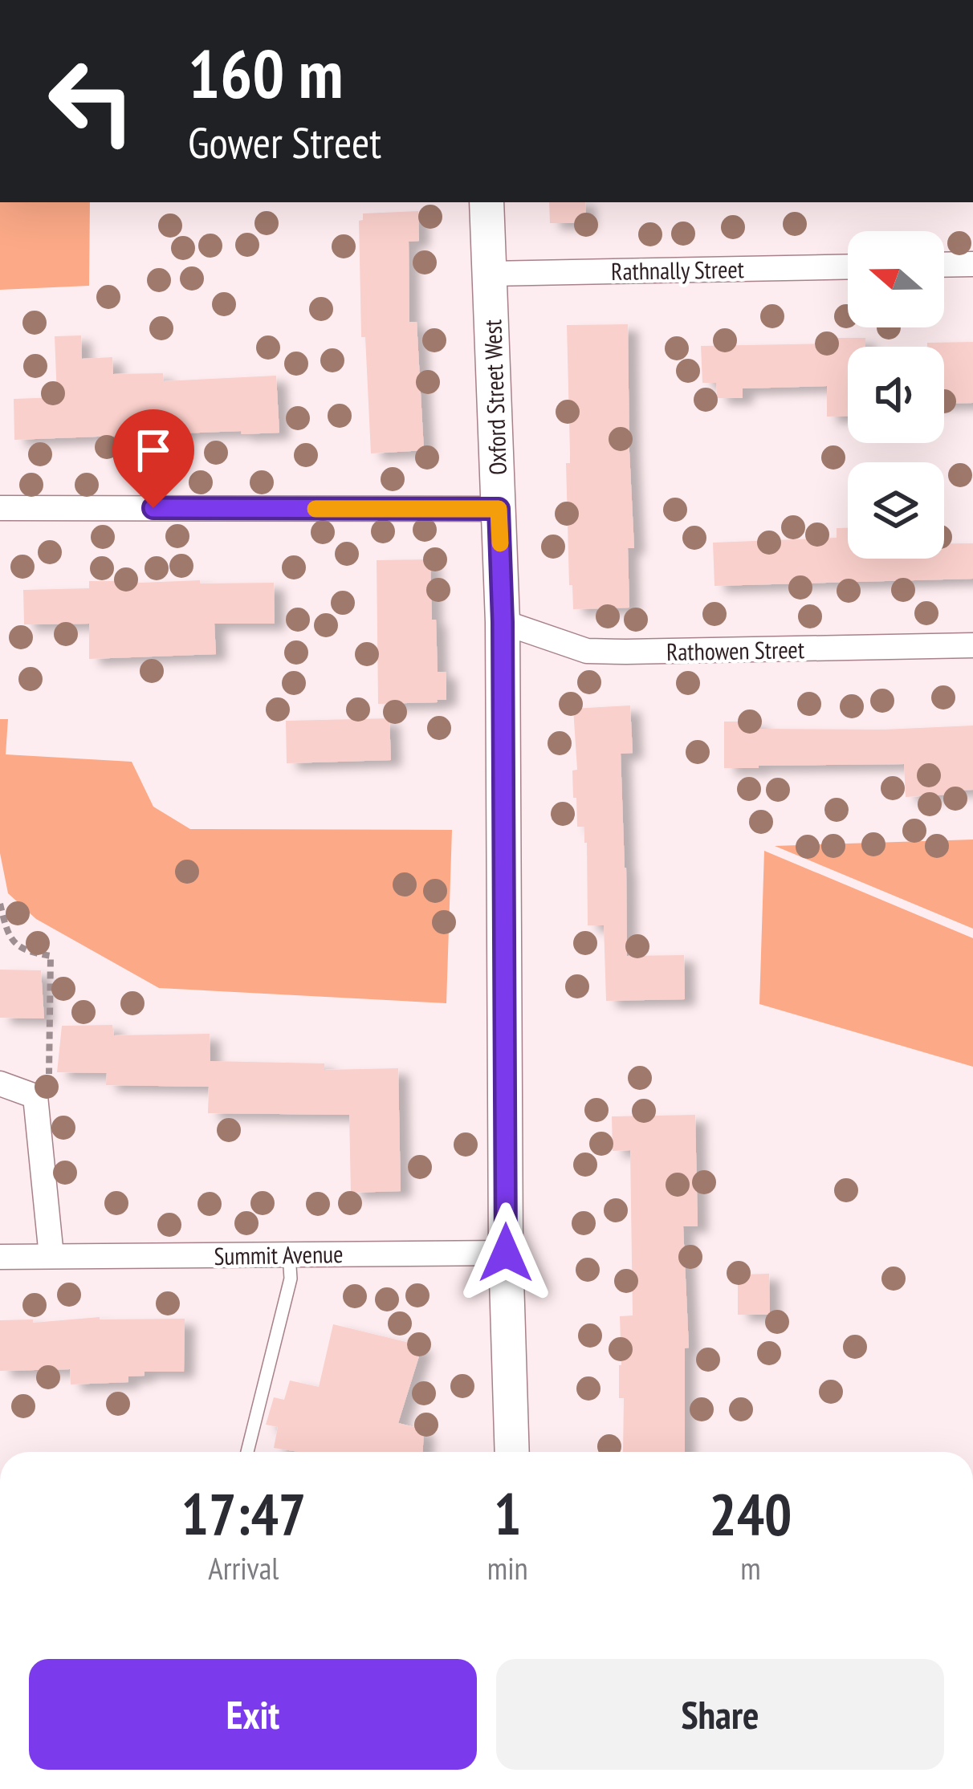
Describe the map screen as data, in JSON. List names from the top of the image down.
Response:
{
  "streets": {
    "main road": ["Oxford Street West"],
    "street": ["Rathnally Street", "Rathowen Street", "Summit Avenue"]
  },
  "crossings": [
    ["Rathnally Street", "Oxford Street West"],
    ["Oxford Street West", "Rathowen Street"],
    ["Oxford Street West", "Summit Avenue"]
  ],
  "north": "left",
  "page": {
    "turn": ["160 m", "Gower Street"],
    "eta": [
      "17:47",
      "Arrival",
      "1",
      "min",
      "240",
      "m"
    ],
    "buttons": ["Exit", "Share"]
  }
}
